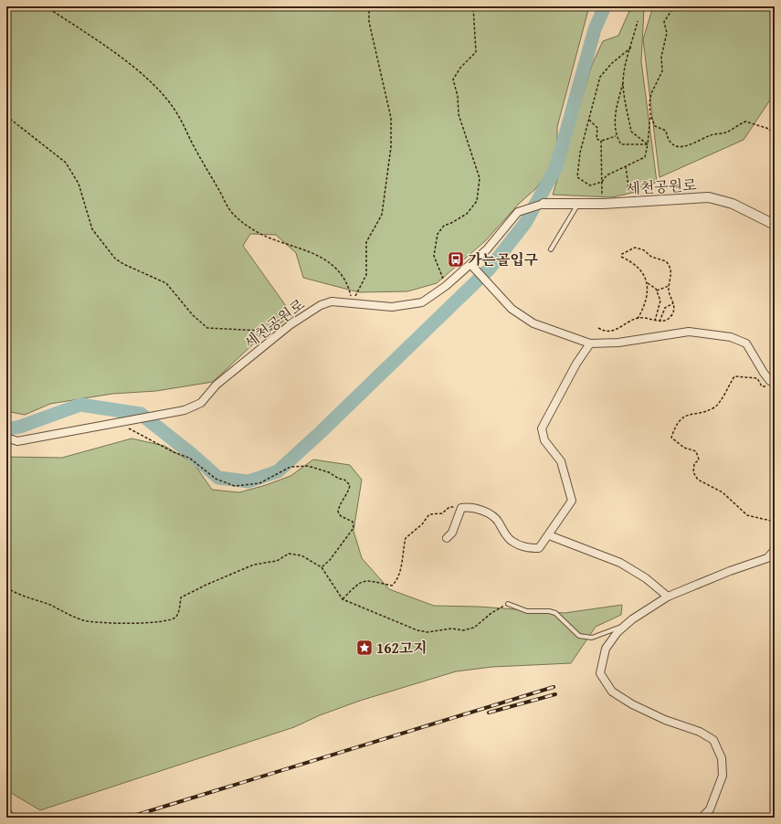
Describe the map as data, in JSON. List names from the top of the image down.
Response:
{
  "streets": {
    "street": ["세천공원로"]
  },
  "places": {
    "bus stop": ["가는골입구"],
    "place": ["162고지"]
  }
}
